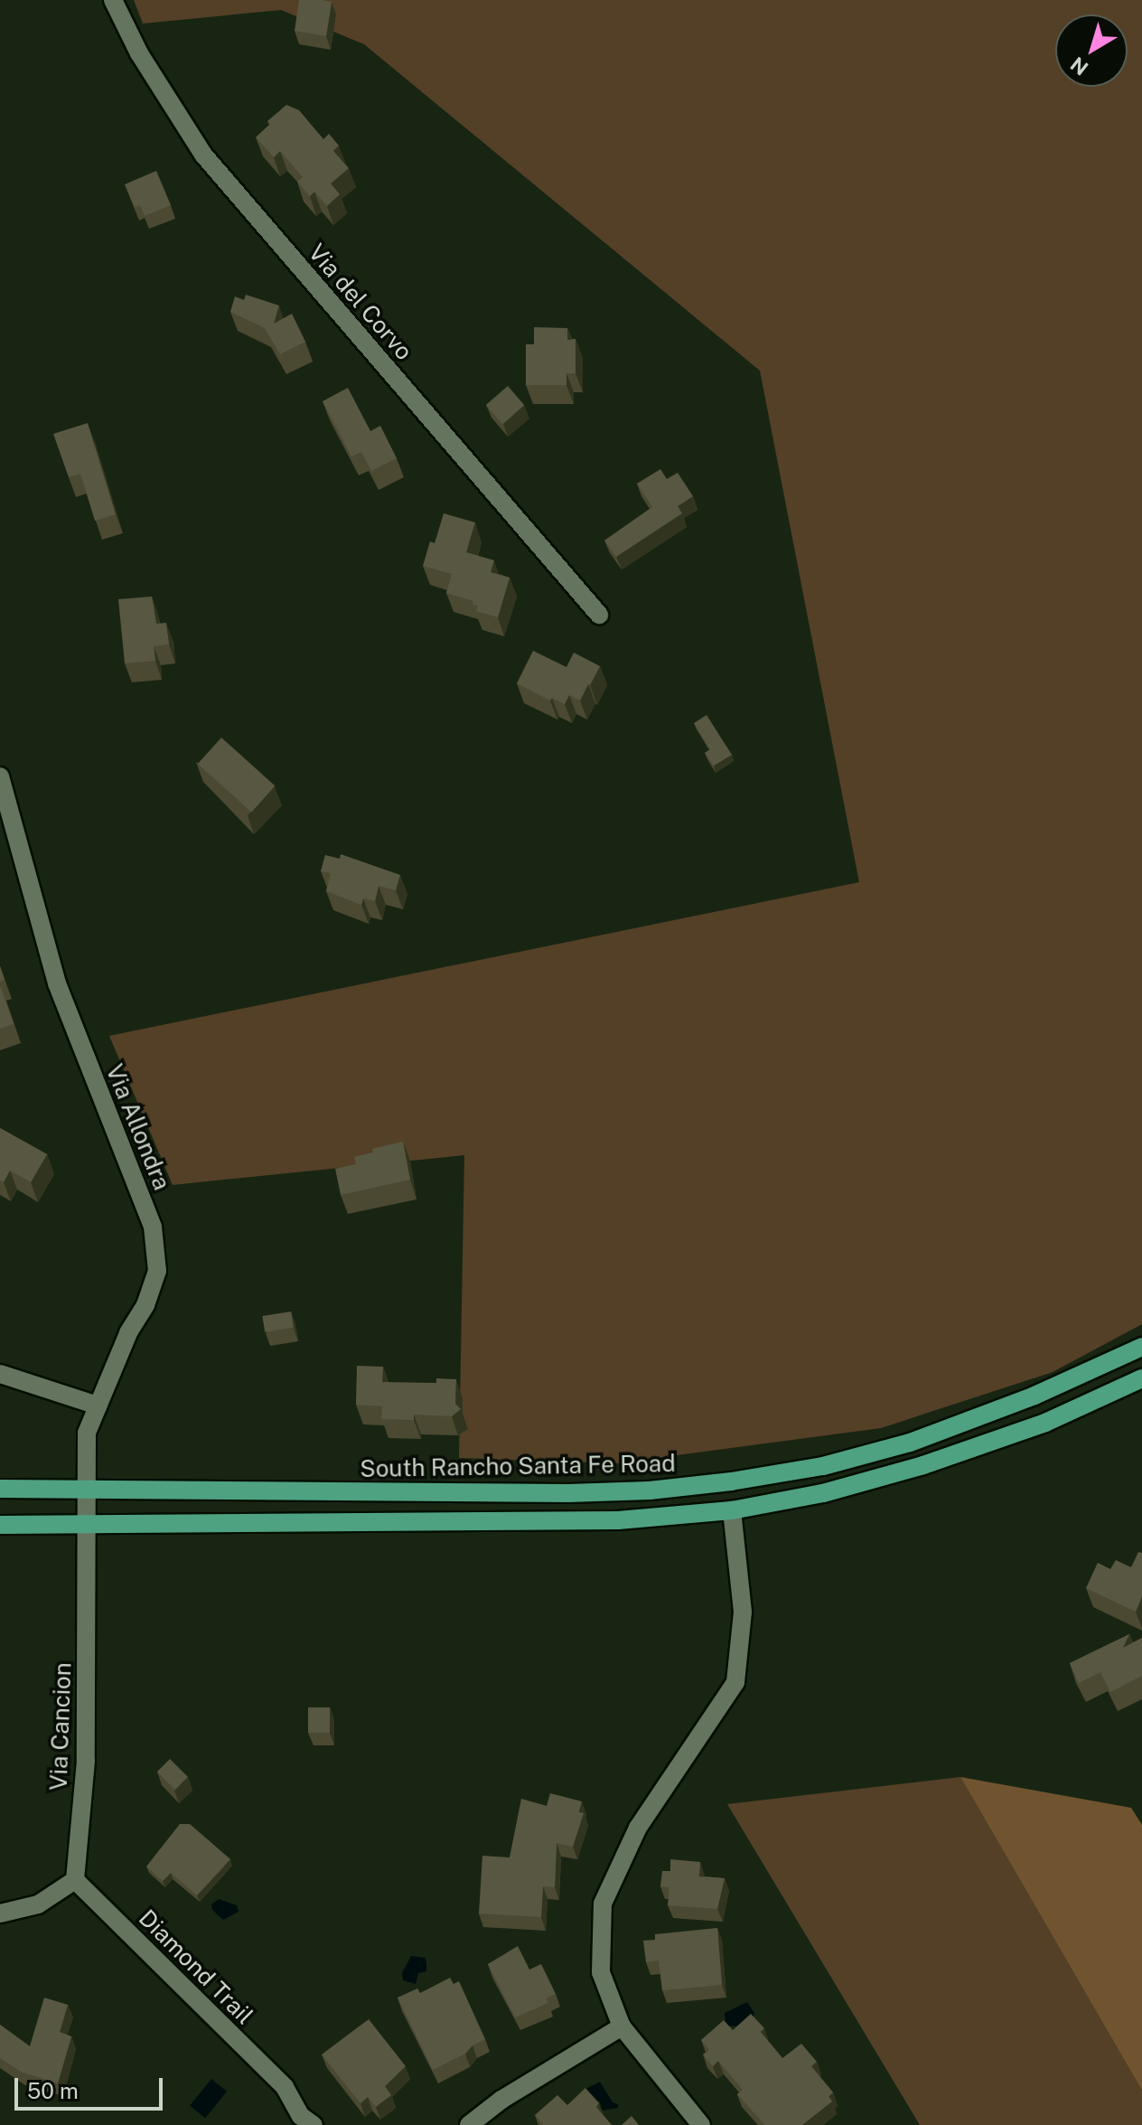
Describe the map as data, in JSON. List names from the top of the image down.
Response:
{
  "streets": {
    "main road": ["South Rancho Santa Fe Road"],
    "street": [
      "Via del Corvo",
      "Via Allondra",
      "Via Cancion",
      "Diamond Trail"
    ]
  },
  "crossings": [
    ["Via Allondra", "South Rancho Santa Fe Road"],
    ["Via Allondra", "Via Cancion"],
    ["South Rancho Santa Fe Road", "Via Cancion"],
    ["Via Cancion", "Diamond Trail"]
  ],
  "scale_bar": "50 m",
  "north": "bottom left"
}
